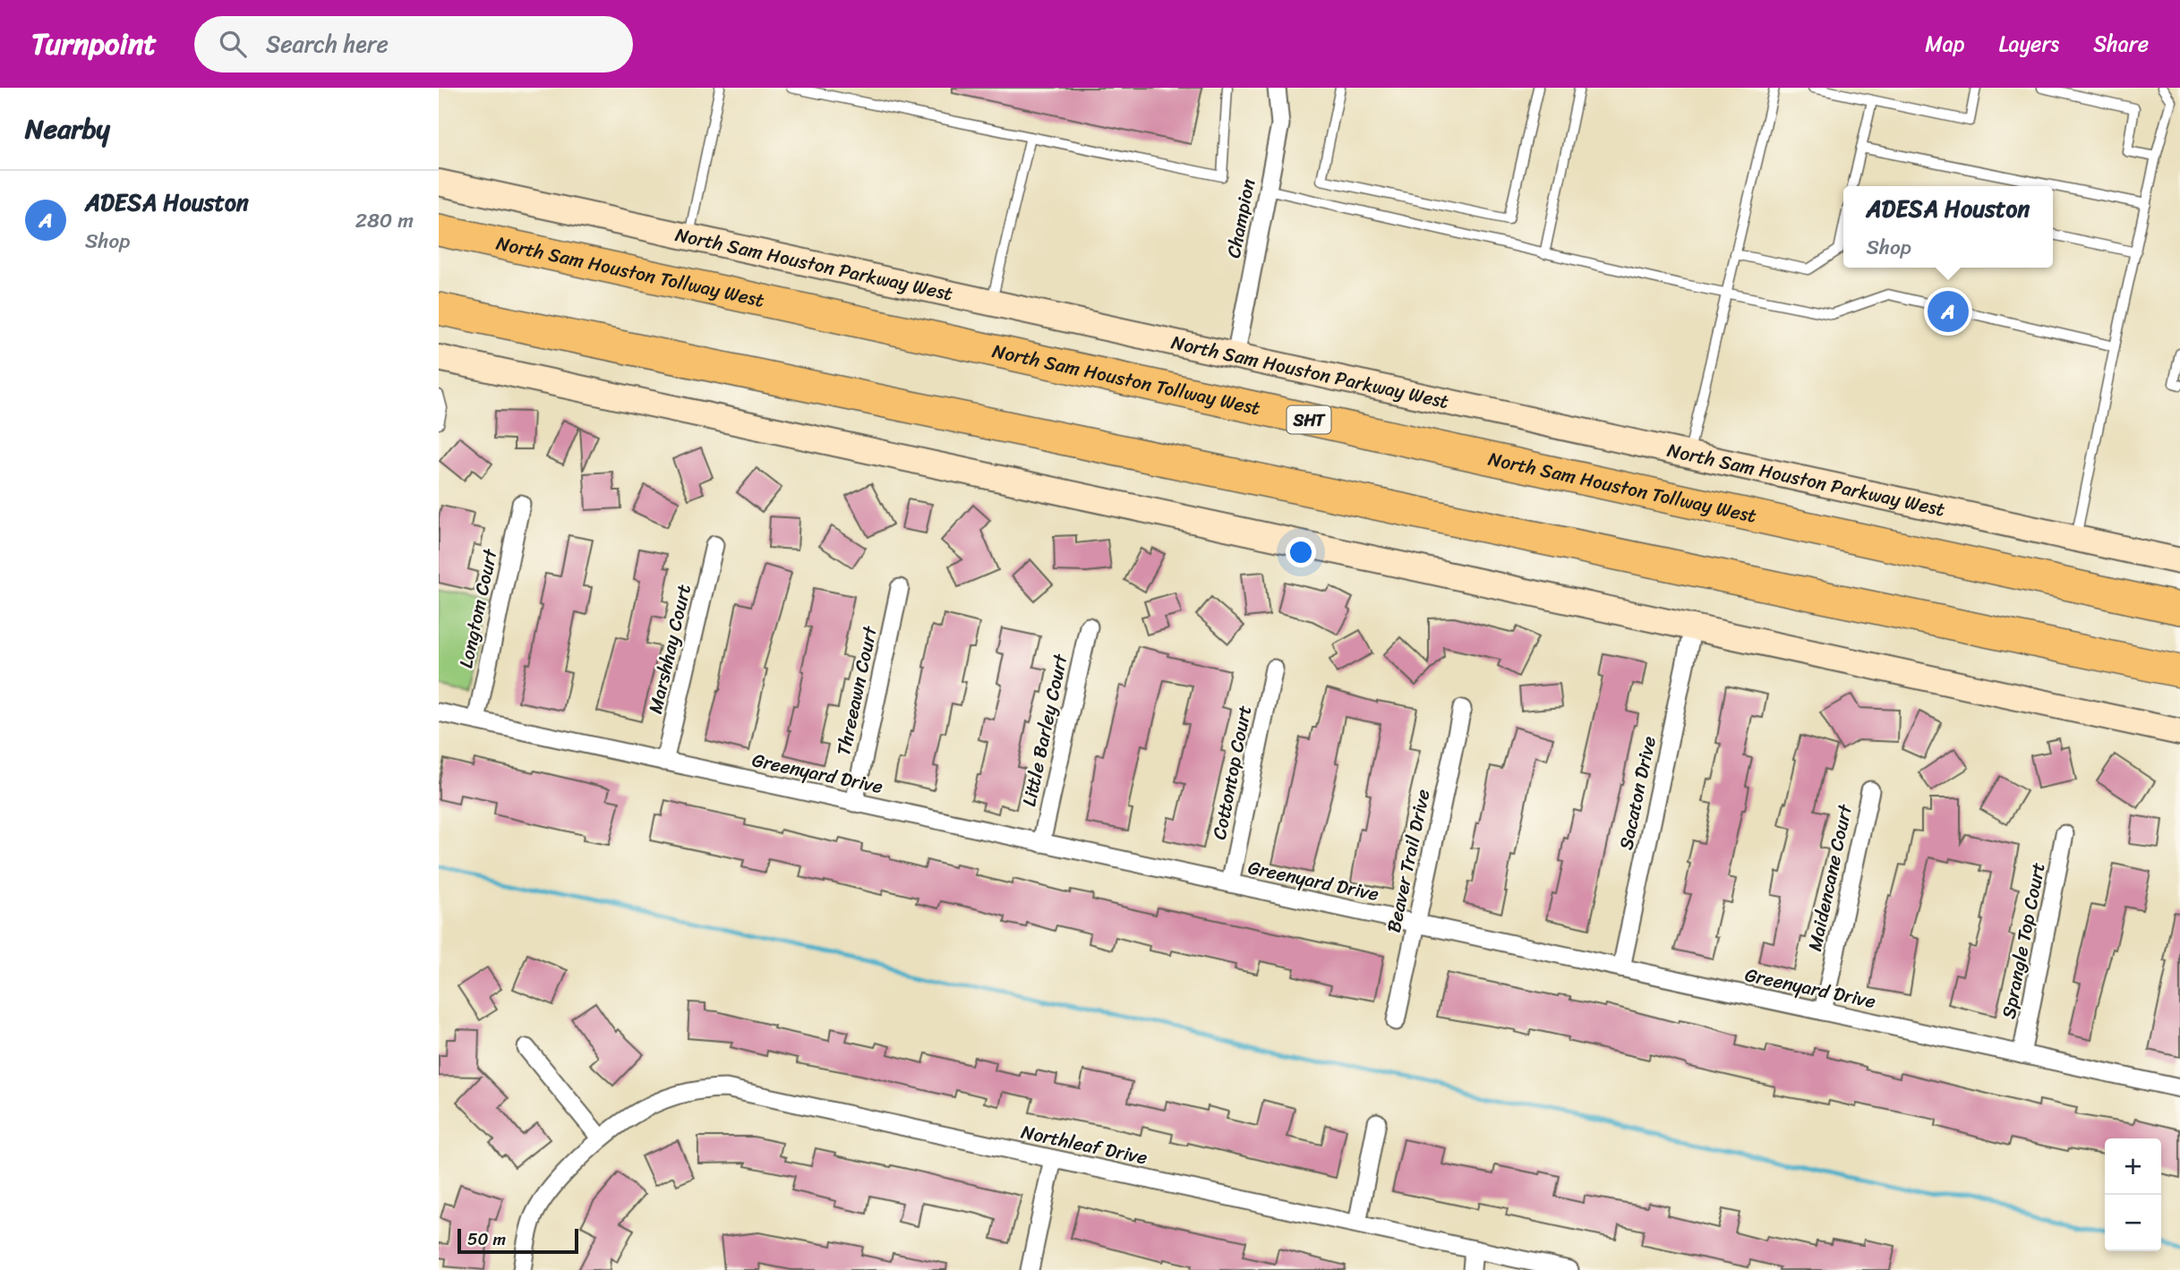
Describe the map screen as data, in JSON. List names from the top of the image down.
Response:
{
  "streets": {
    "highway": ["North Sam Houston Tollway West", "SHT"],
    "main road": ["North Sam Houston Parkway West"],
    "street": [
      "Champion",
      "Longtom Court",
      "Marshhay Court",
      "Threeawn Court",
      "Little Barley Court",
      "Cottontop Court",
      "Greenyard Drive",
      "Sacaton Drive",
      "Beaver Trail Drive",
      "Maidencane Court",
      "Sprangle Top Court",
      "Northleaf Drive"
    ]
  },
  "crossings": [
    ["Champion", "North Sam Houston Parkway West"],
    ["Longtom Court", "Greenyard Drive"],
    ["Marshhay Court", "Greenyard Drive"],
    ["Threeawn Court", "Greenyard Drive"],
    ["Little Barley Court", "Greenyard Drive"],
    ["Cottontop Court", "Greenyard Drive"],
    ["Greenyard Drive", "Sacaton Drive"],
    ["Greenyard Drive", "Beaver Trail Drive"],
    ["Greenyard Drive", "Maidencane Court"],
    ["Greenyard Drive", "Sprangle Top Court"]
  ],
  "scale_bar": "50 m",
  "page": {
    "header": "Turnpoint",
    "search": "Search here",
    "nav": ["Map", "Layers", "Share"],
    "heading": "Nearby",
    "list": [
      {
        "mark": "A",
        "name": "ADESA Houston",
        "note": "Shop",
        "value": "280 m"
      }
    ],
    "popup": ["ADESA Houston", "Shop"],
    "pins": "A",
    "map_buttons": ["+", "−"],
    "scale": "50 m"
  }
}
